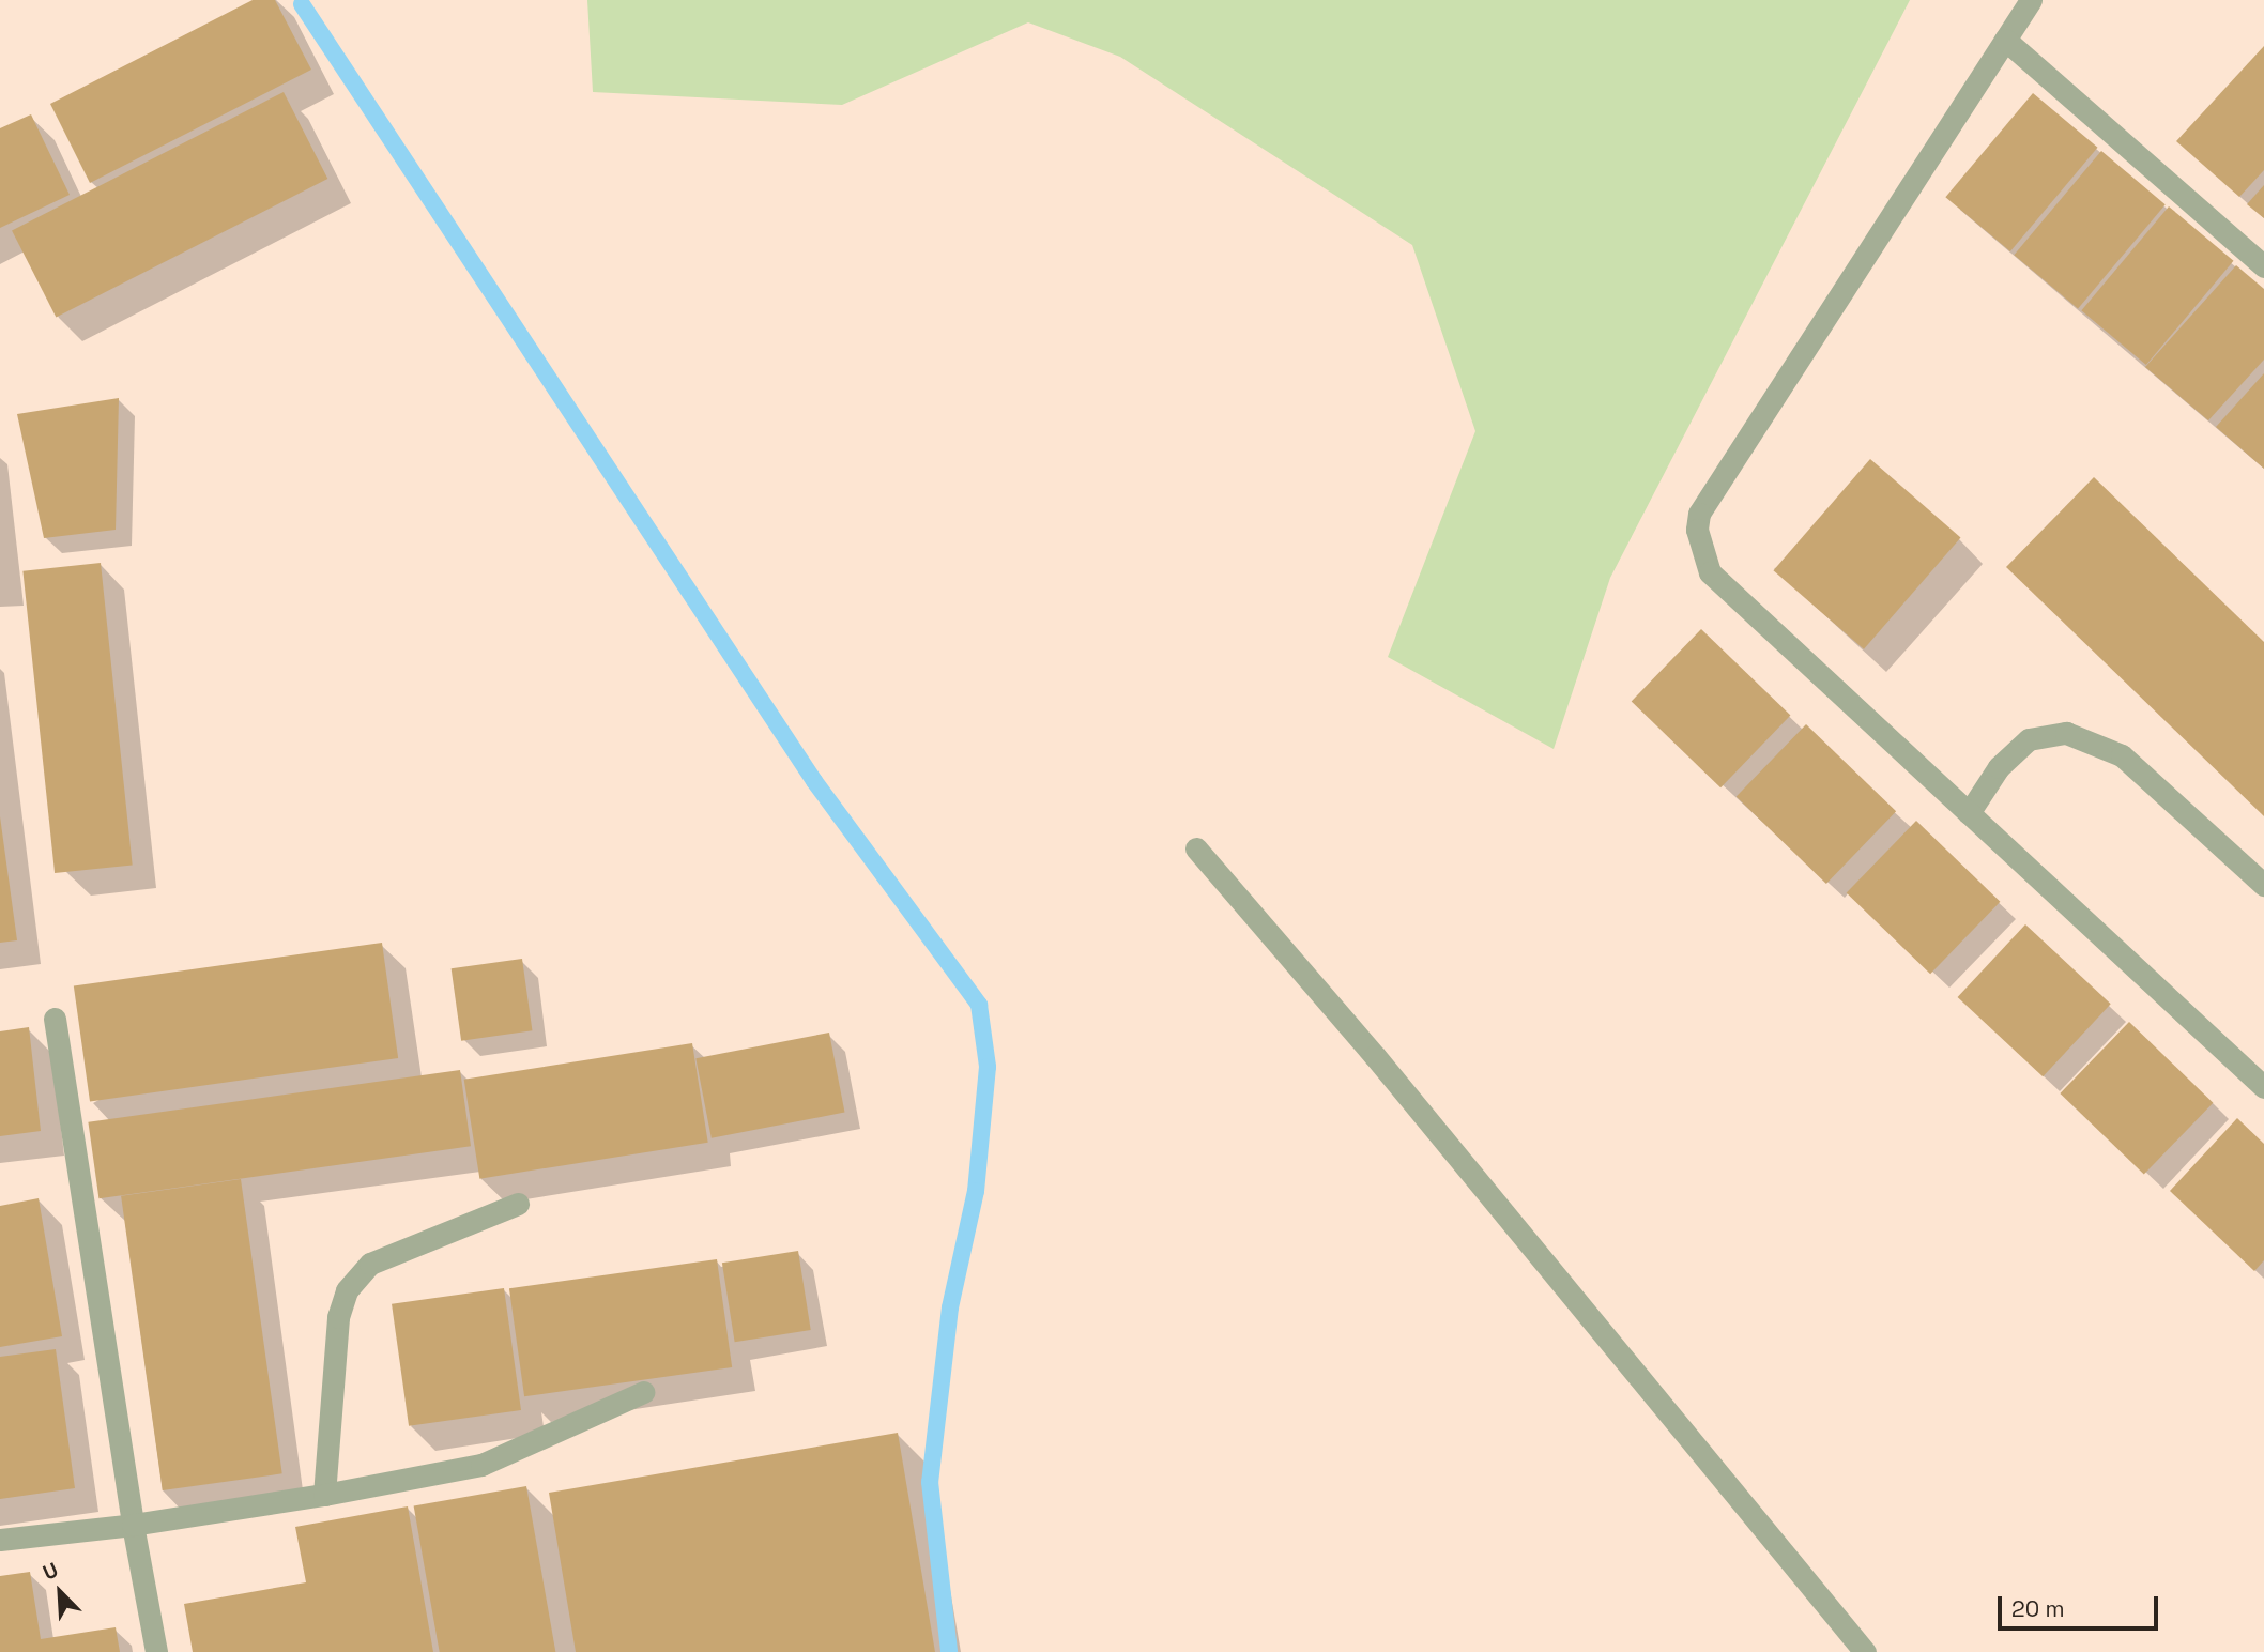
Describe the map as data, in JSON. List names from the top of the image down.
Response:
{
  "scale_bar": "20 m",
  "north": "top left"
}
